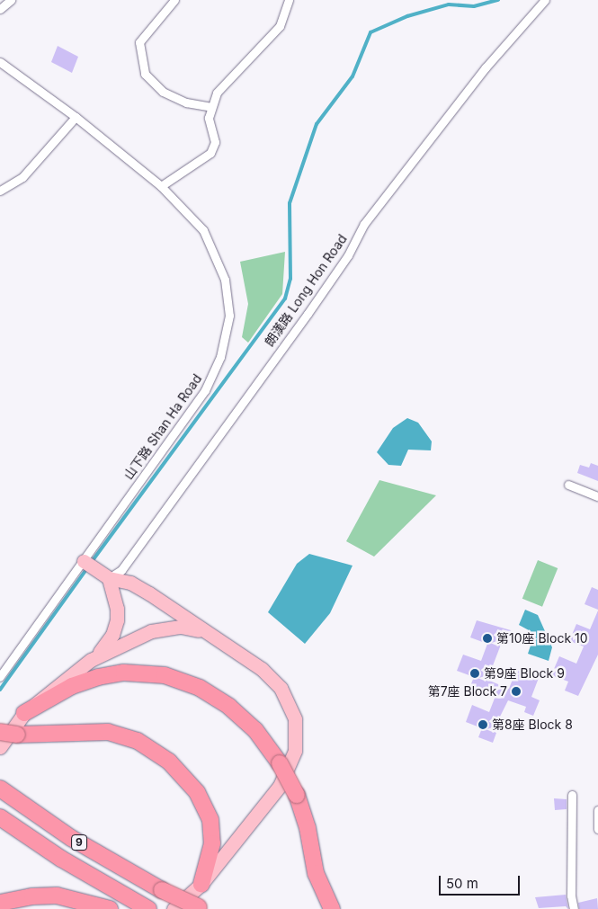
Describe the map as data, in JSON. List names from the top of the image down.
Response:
{
  "streets": {
    "highway": ["9"],
    "street": ["朗漢路 Long Hon Road", "山下路 Shan Ha Road"]
  },
  "places": [
    "第10座 Block 10",
    "第9座 Block 9",
    "第7座 Block 7",
    "第8座 Block 8"
  ],
  "scale_bar": "50 m"
}
